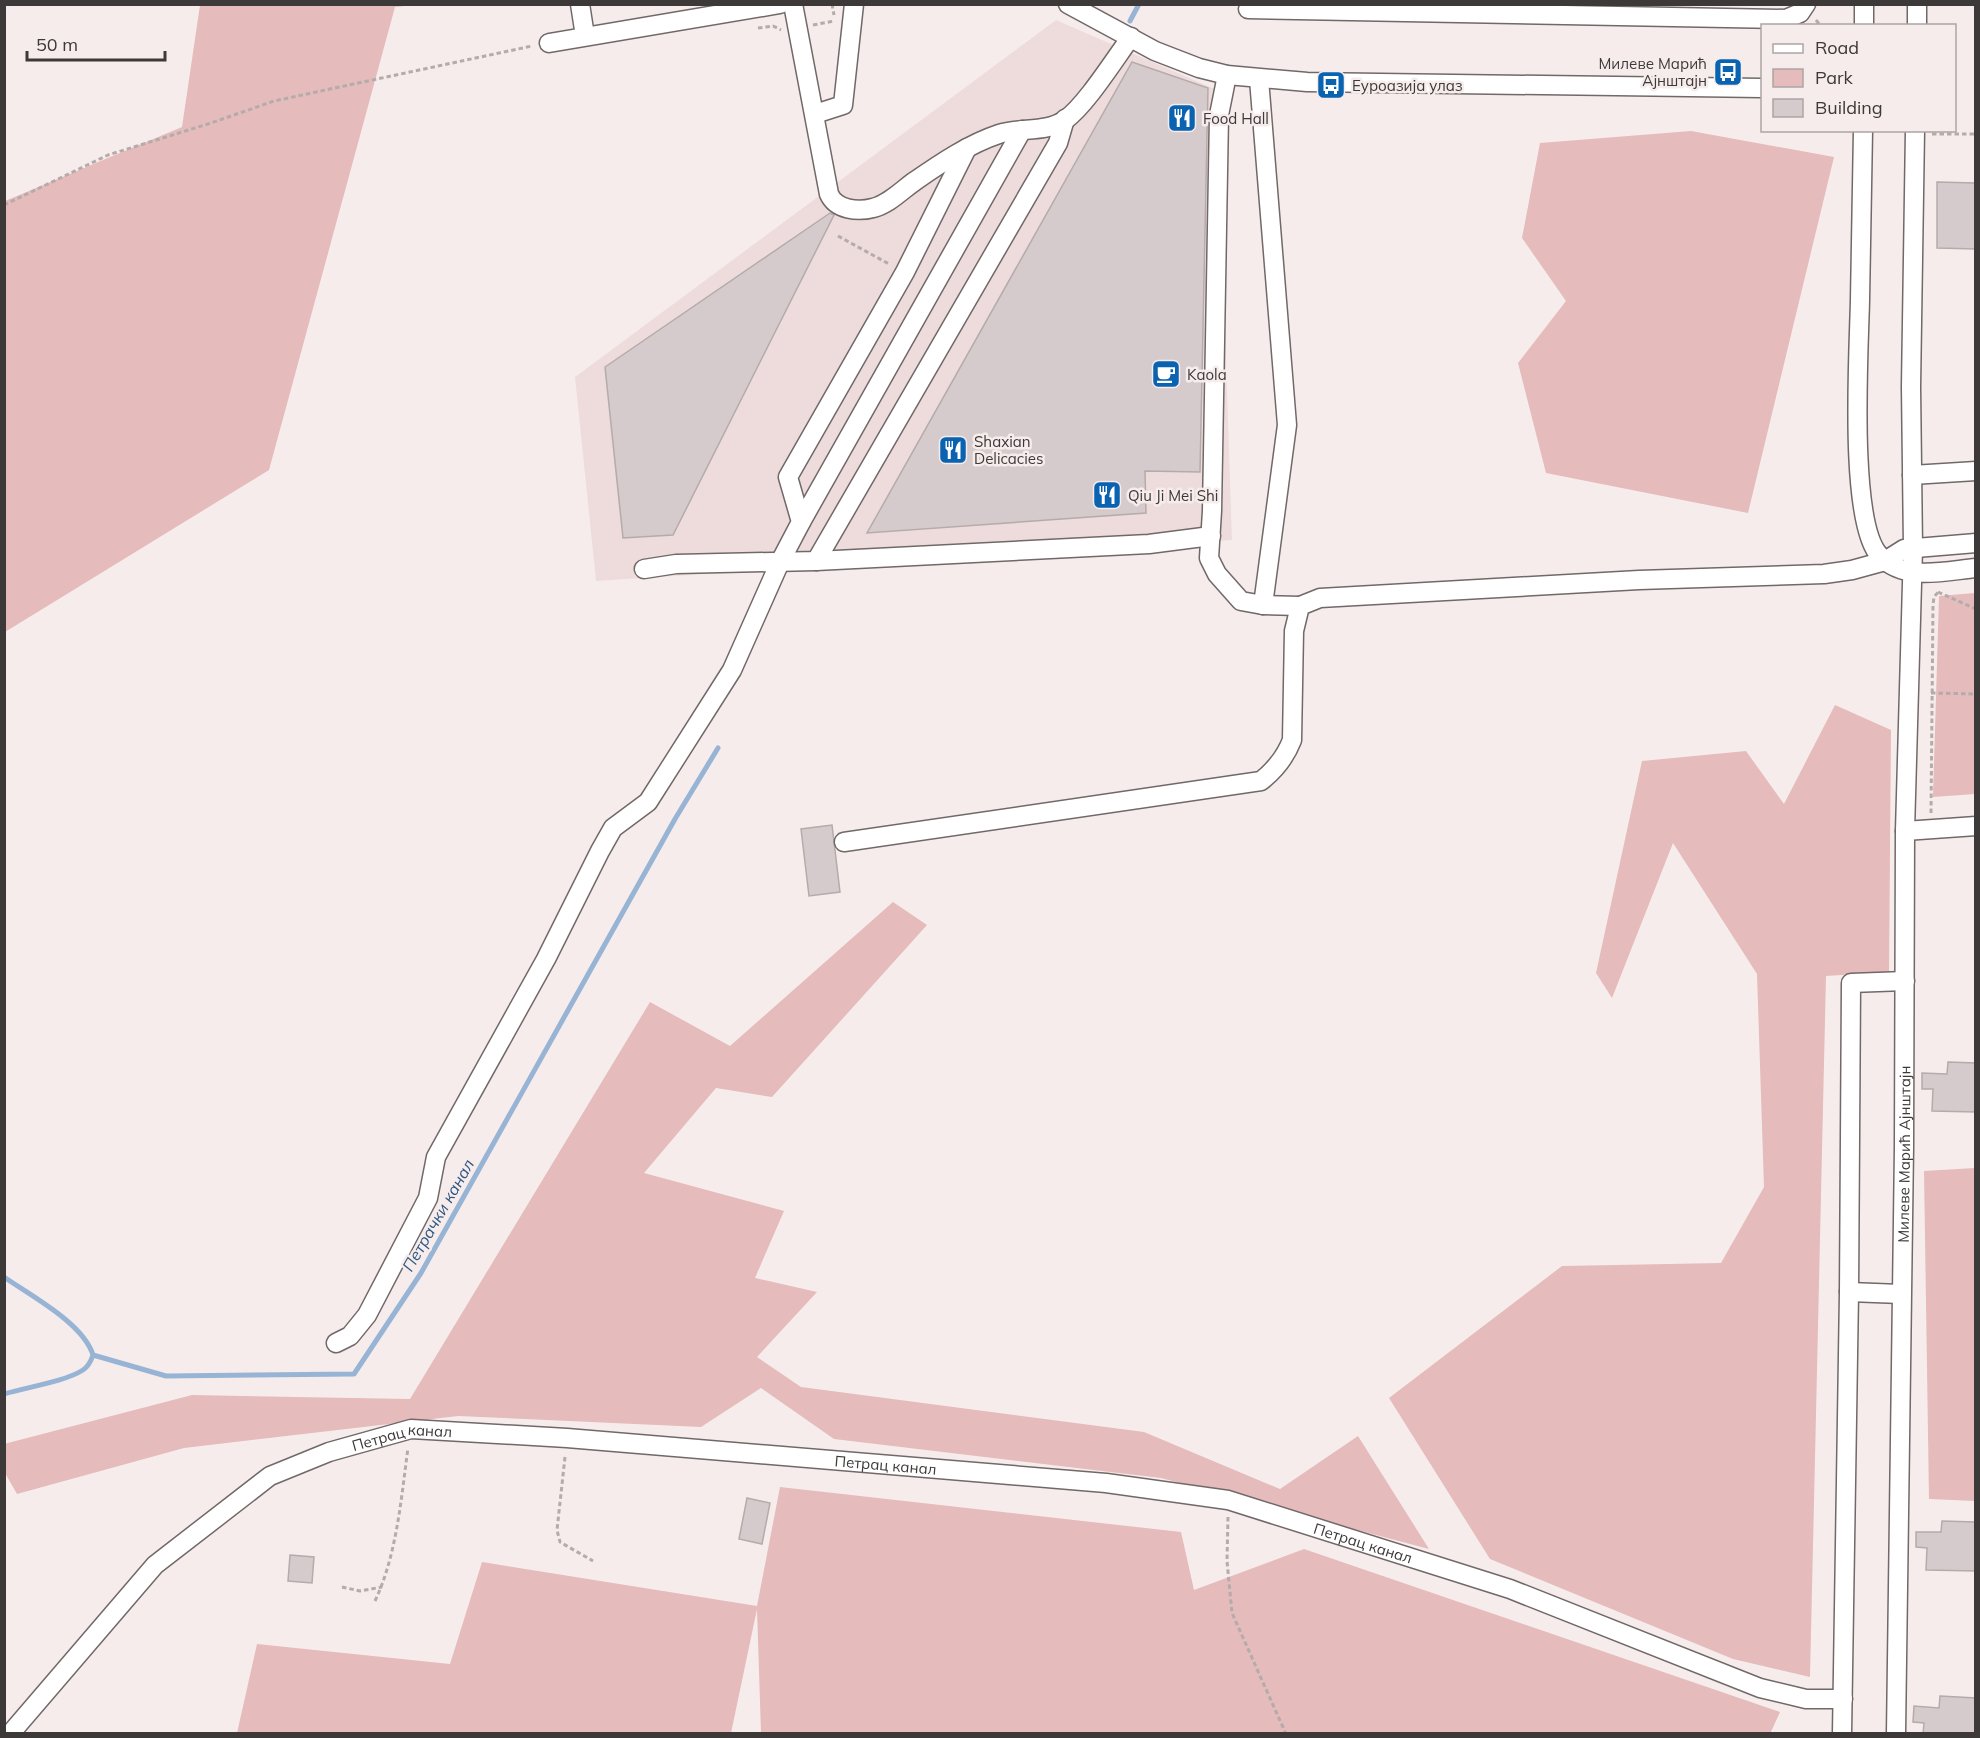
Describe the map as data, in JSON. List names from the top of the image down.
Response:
{
  "streets": {
    "street": ["Милеве Марић Ајнштајн", "Петрац канал"]
  },
  "water": ["Петрачки канал"],
  "places": {
    "bus stop": ["Милеве Марић Ајнштајн", "Еуроазија улаз"],
    "restaurant": ["Food Hall", "Shaxian Delicacies", "Qiu Ji Mei Shi"],
    "cafe": ["Kaola"]
  },
  "legend": ["Road", "Park", "Building"],
  "scale_bar": "50 m"
}
